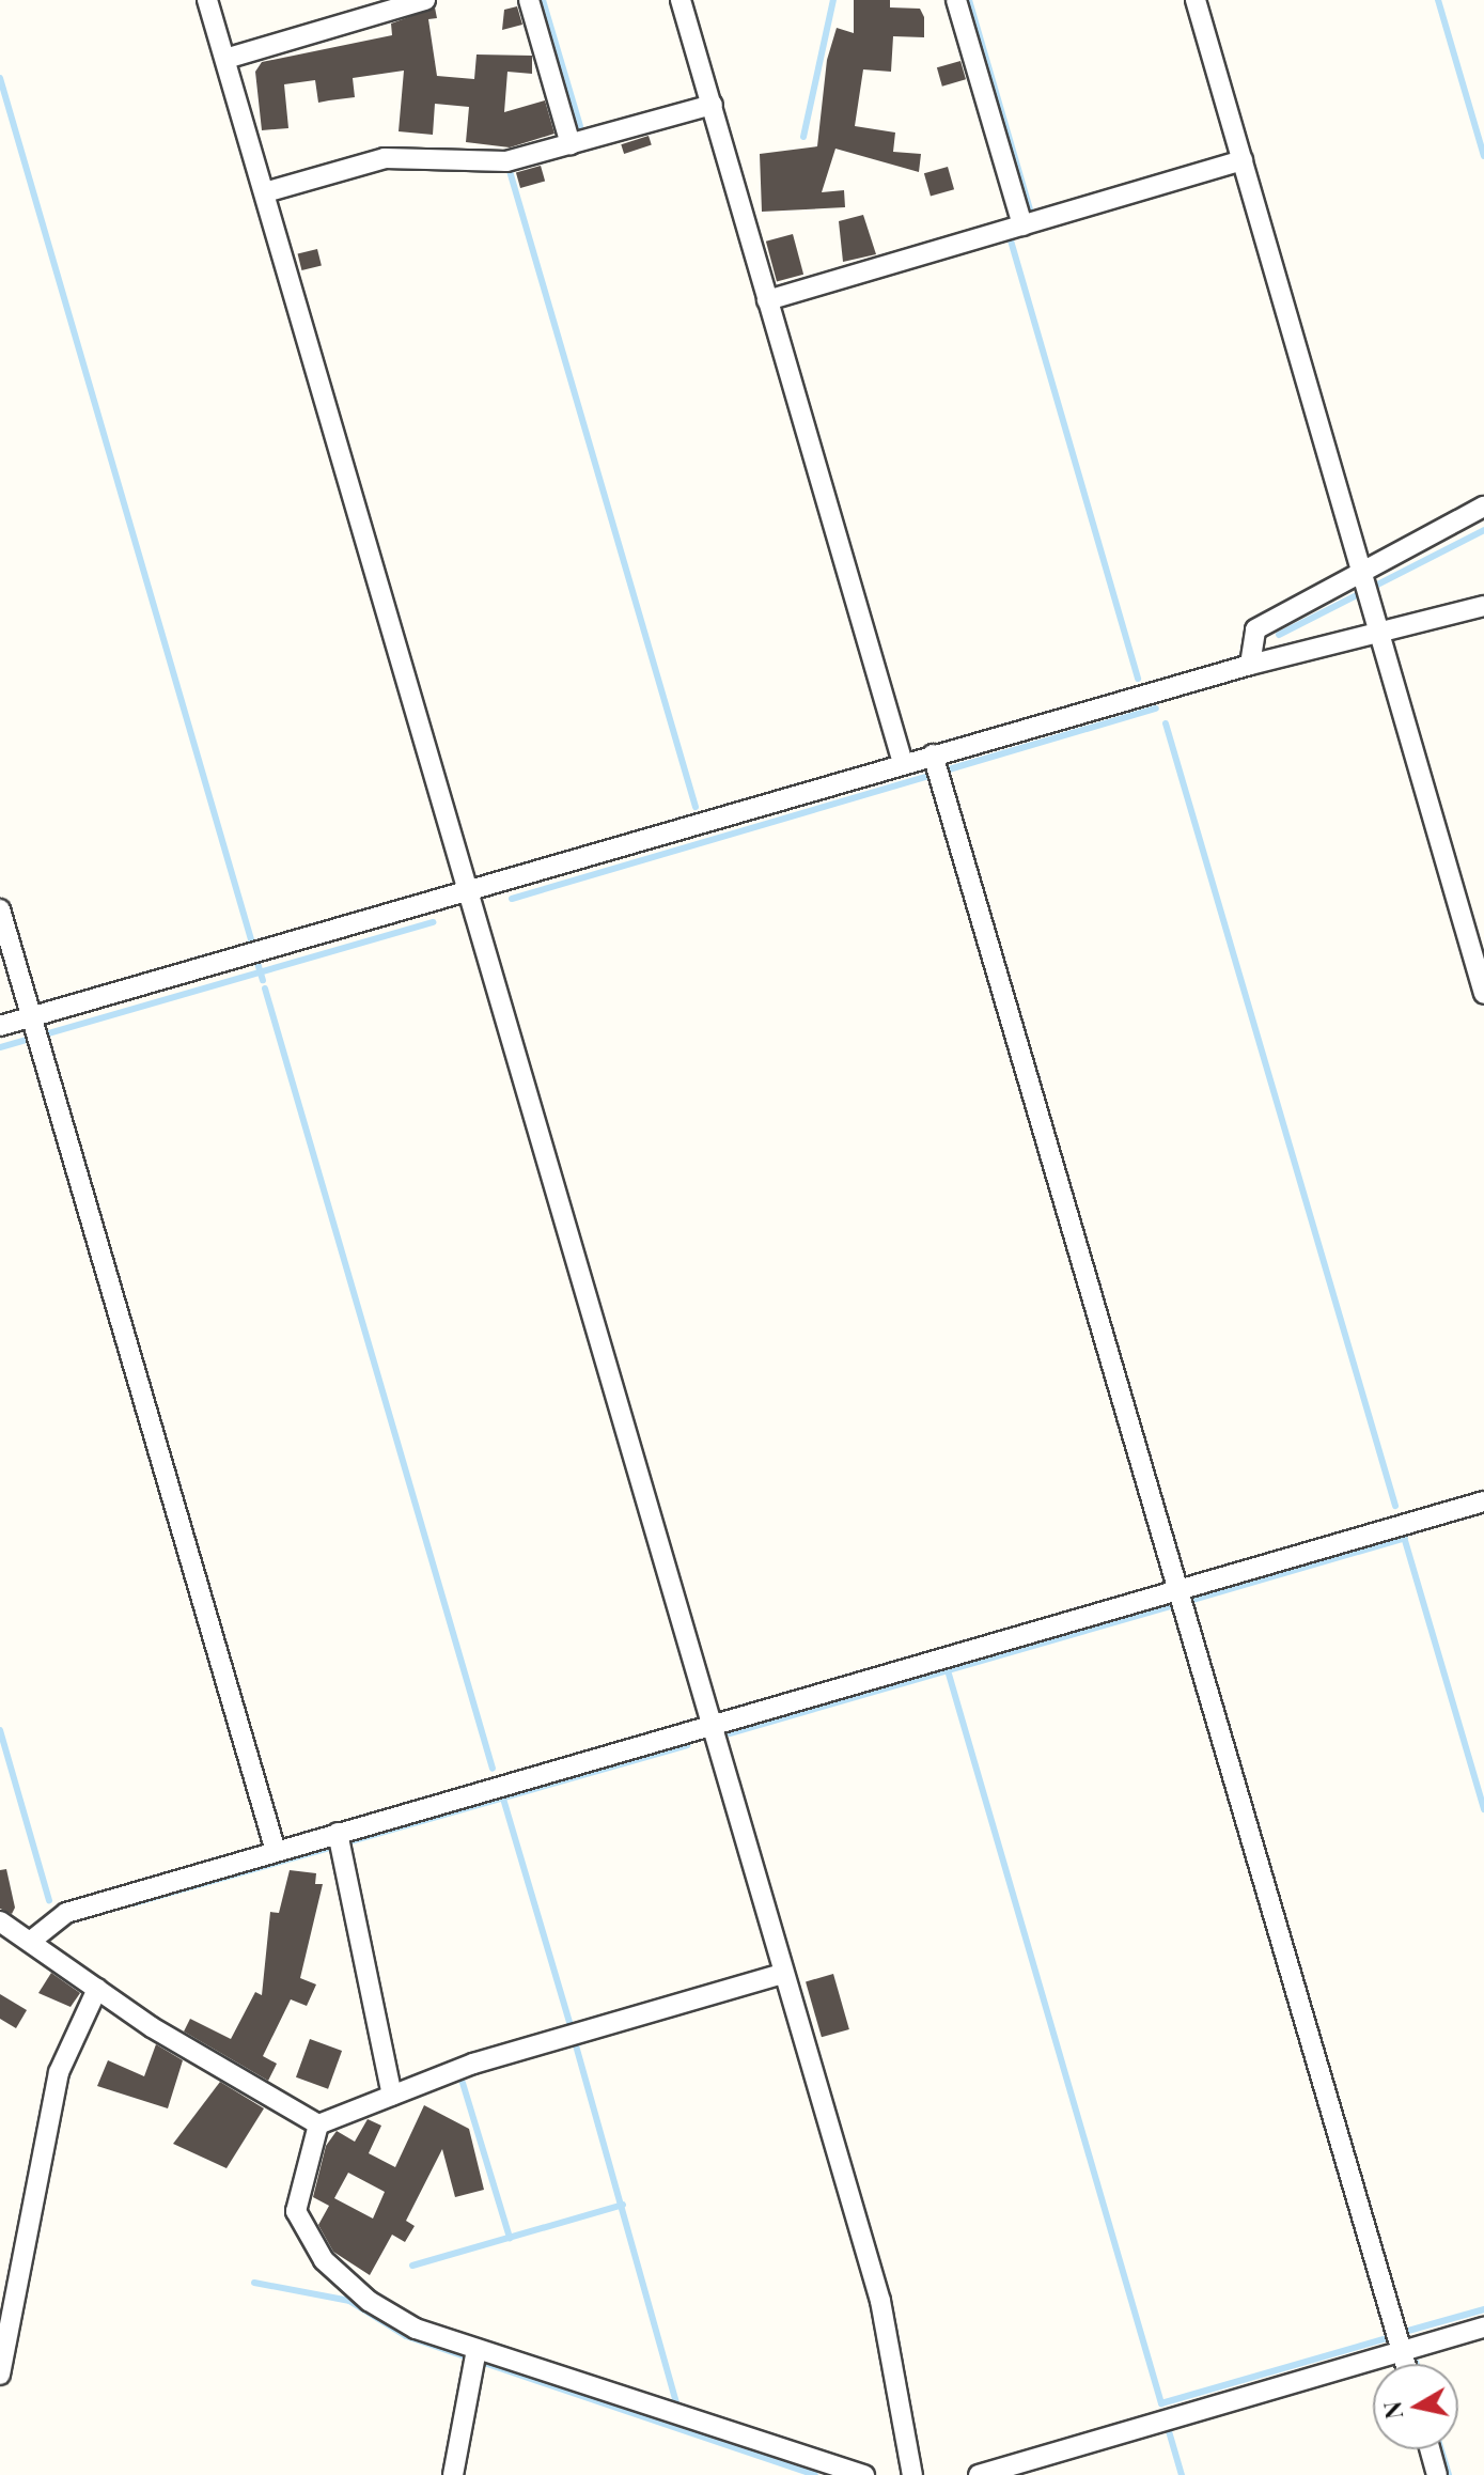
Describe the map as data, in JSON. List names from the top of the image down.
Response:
{
  "north": "left"
}
